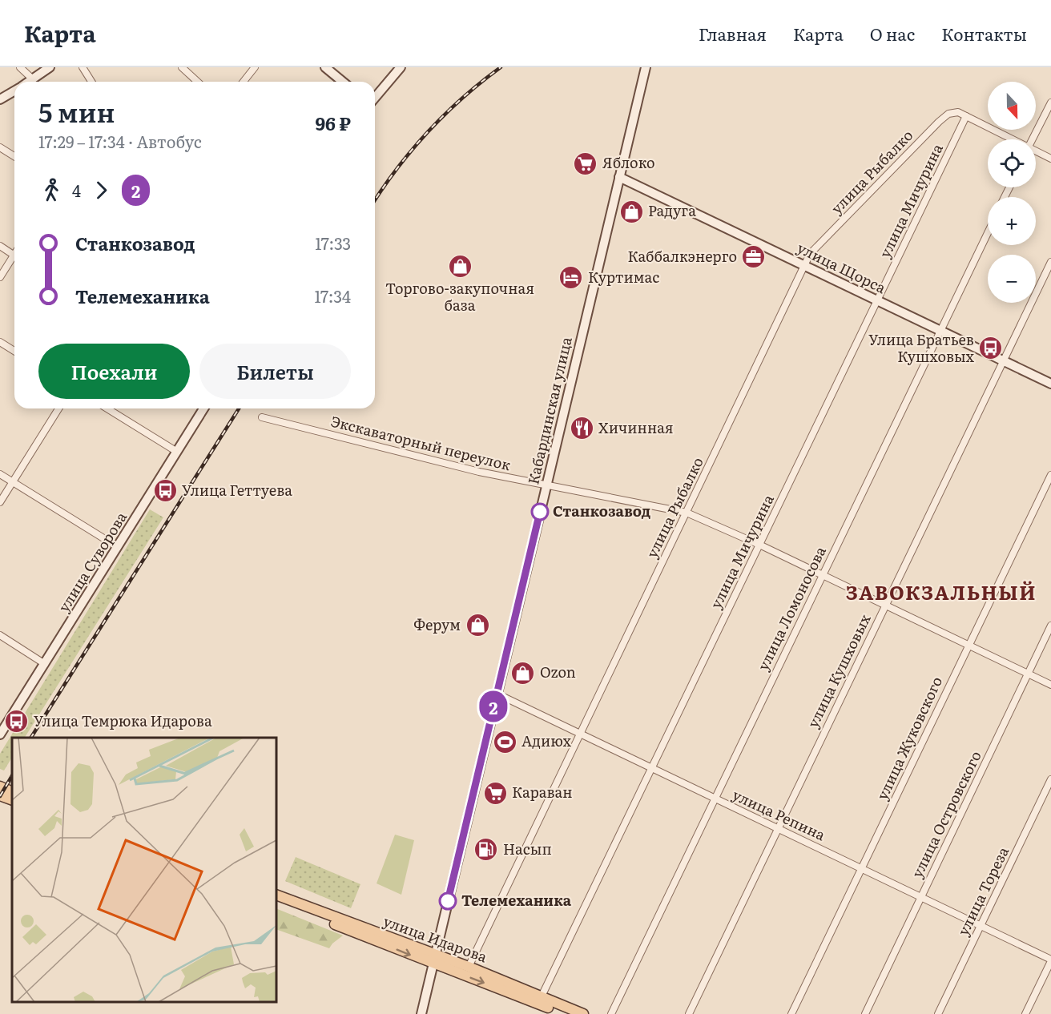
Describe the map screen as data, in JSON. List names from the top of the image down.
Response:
{
  "streets": {
    "main road": ["улица Идарова"],
    "street": [
      "улица Рыбалко",
      "улица Мичурина",
      "улица Щорса",
      "Кабардинская улица",
      "Экскаваторный переулок",
      "улица Суворова",
      "улица Ломоносова",
      "улица Кушховых",
      "улица Жуковского",
      "улица Островского",
      "улица Репина",
      "улица Тореза"
    ]
  },
  "crossings": [
    ["улица Рыбалко", "улица Мичурина"],
    ["улица Рыбалко", "улица Щорса"],
    ["улица Рыбалко", "Экскаваторный переулок"],
    ["улица Рыбалко", "улица Репина"],
    ["улица Рыбалко", "улица Идарова"],
    ["улица Мичурина", "улица Щорса"],
    ["улица Мичурина", "Экскаваторный переулок"],
    ["улица Мичурина", "улица Репина"],
    ["улица Мичурина", "улица Идарова"],
    ["улица Щорса", "Кабардинская улица"],
    ["улица Щорса", "улица Ломоносова"],
    ["улица Щорса", "улица Кушховых"],
    ["Кабардинская улица", "Экскаваторный переулок"],
    ["Кабардинская улица", "улица Репина"],
    ["Кабардинская улица", "улица Идарова"],
    ["Экскаваторный переулок", "улица Ломоносова"],
    ["Экскаваторный переулок", "улица Кушховых"],
    ["Экскаваторный переулок", "улица Жуковского"],
    ["Экскаваторный переулок", "улица Островского"],
    ["улица Ломоносова", "улица Репина"],
    ["улица Кушховых", "улица Репина"],
    ["улица Жуковского", "улица Репина"],
    ["улица Островского", "улица Репина"],
    ["улица Репина", "улица Тореза"]
  ],
  "districts": ["ЗАВОКЗАЛЬНЫЙ"],
  "places": {
    "supermarket": ["Яблоко", "Караван"],
    "shop": [
      "Радуга",
      "Торгово-закупочная база",
      "Ферум",
      "Ozon"
    ],
    "office": ["Каббалкэнерго"],
    "hotel": ["Куртимас"],
    "bus stop": ["Улица Братьев Кушховых", "Улица Геттуева", "Улица Темрюка Идарова"],
    "restaurant": ["Хичинная"],
    "other": ["Станкозавод", "Телемеханика"],
    "sports": ["Адиюх"],
    "fuel station": ["Насып"]
  },
  "lines": ["bus line 2"],
  "north": "bottom",
  "page": {
    "header": "Карта",
    "nav": [
      "Главная",
      "Карта",
      "О нас",
      "Контакты"
    ],
    "on_map": "2",
    "map_buttons": ["+", "−"],
    "heading": ["5 мин", "17:29 – 17:34 · Автобус", "96 ₽"],
    "legs": ["4", "2"],
    "list": [
      {
        "name": "Станкозавод",
        "value": "17:33"
      },
      {
        "name": "Телемеханика",
        "value": "17:34"
      }
    ],
    "buttons": ["Поехали", "Билеты"]
  }
}
